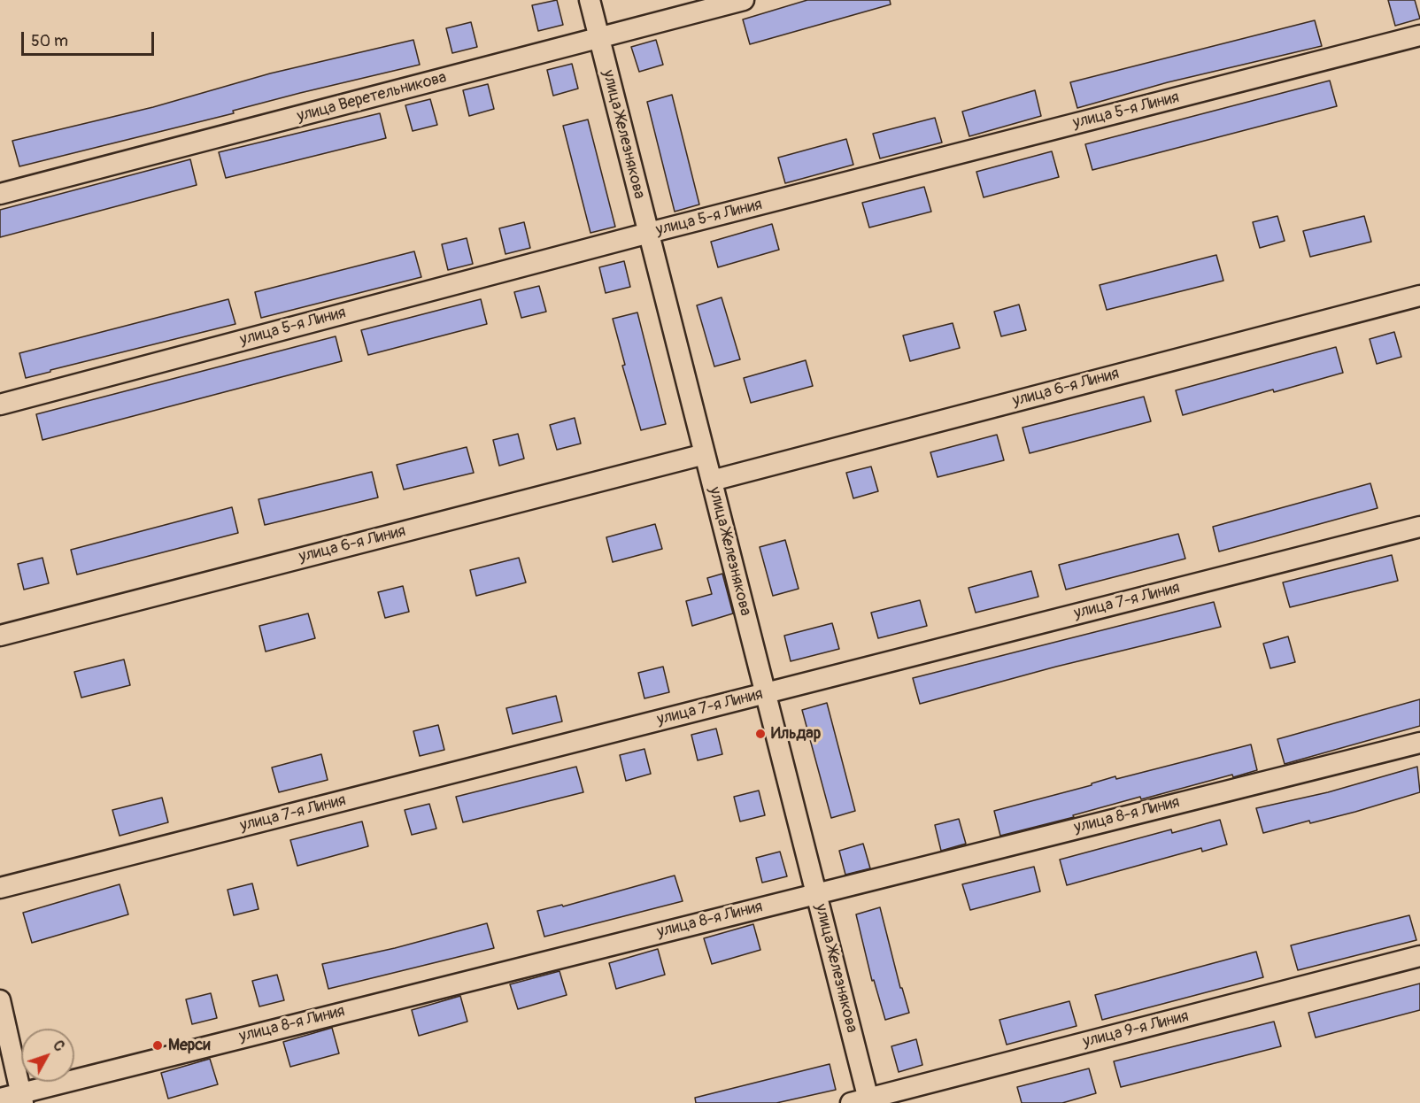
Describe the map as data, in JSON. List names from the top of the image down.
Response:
{
  "streets": {
    "street": [
      "улица Веретельникова",
      "улица 5-я Линия",
      "улица Железнякова",
      "улица 6-я Линия",
      "улица 7-я Линия",
      "улица 8-я Линия",
      "улица 9-я Линия"
    ]
  },
  "crossings": [
    ["улица Веретельникова", "улица Железнякова"],
    ["улица 5-я Линия", "улица Железнякова"],
    ["улица Железнякова", "улица 6-я Линия"],
    ["улица Железнякова", "улица 7-я Линия"],
    ["улица Железнякова", "улица 8-я Линия"],
    ["улица Железнякова", "улица 9-я Линия"]
  ],
  "places": ["Ильдар", "Мерси"],
  "scale_bar": "50 m",
  "north": "top right"
}
